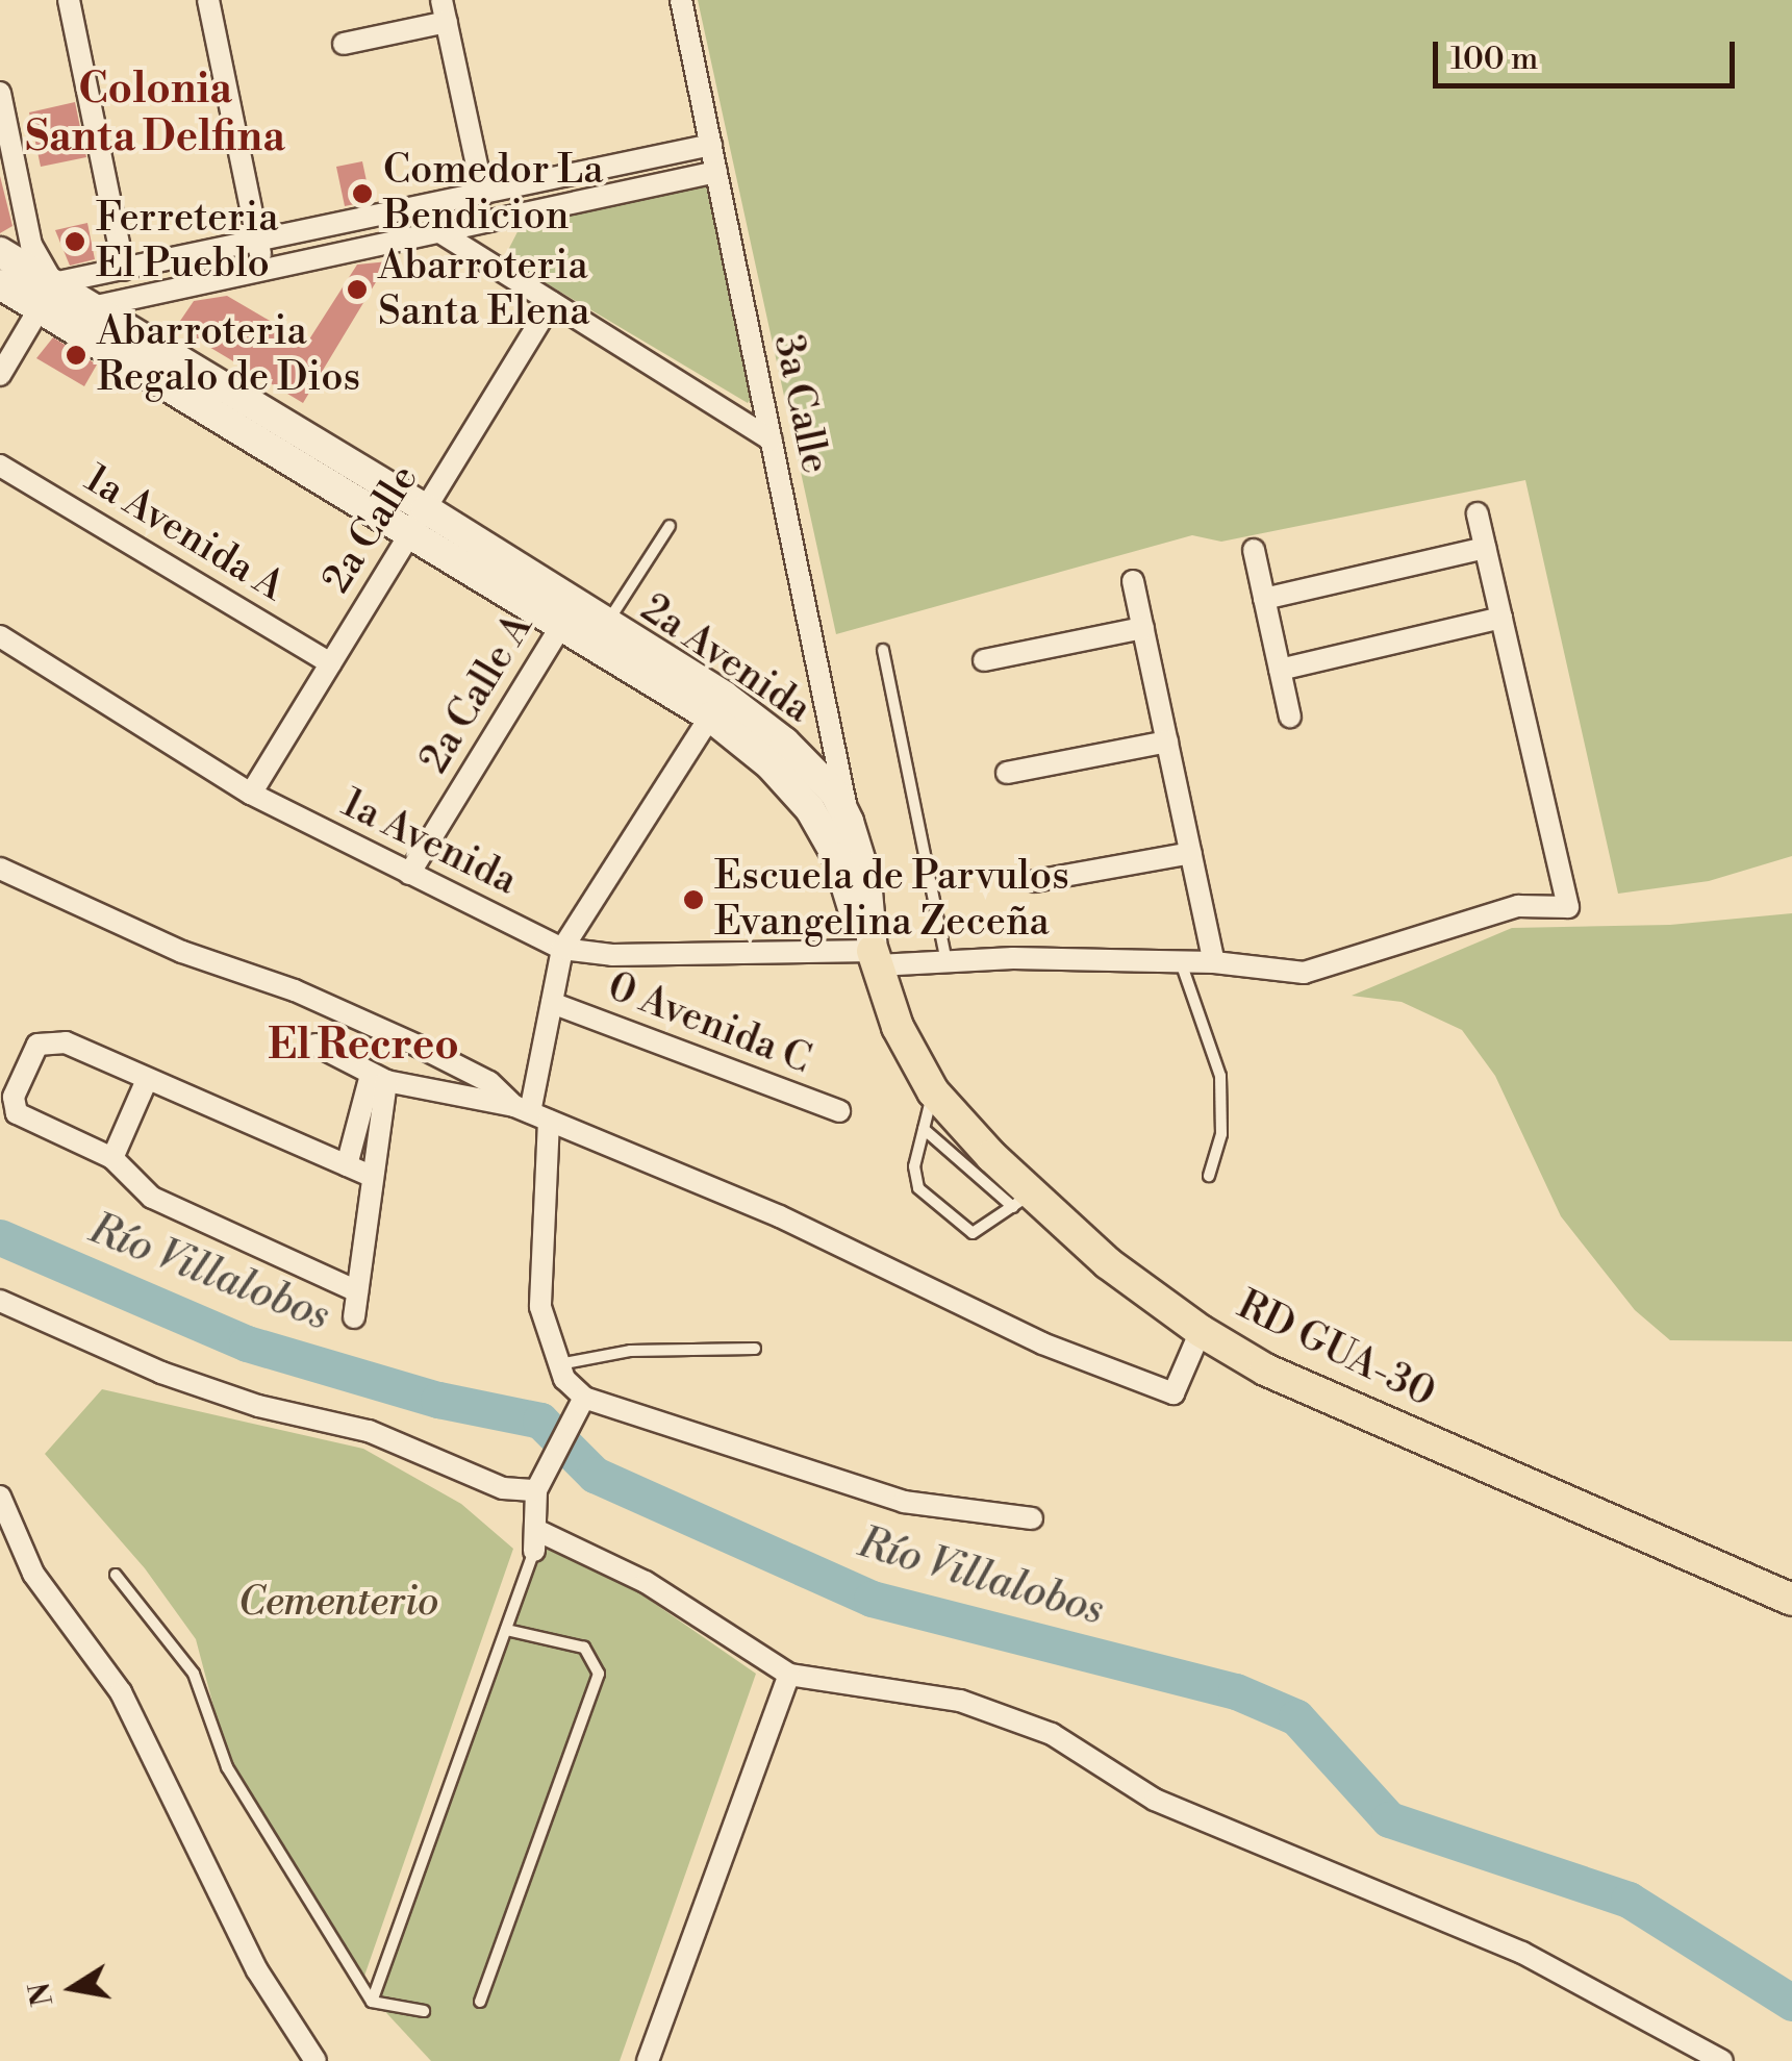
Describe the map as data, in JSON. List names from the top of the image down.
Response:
{
  "streets": {
    "main road": ["RD GUA-30"],
    "street": [
      "3a Calle",
      "2a Calle",
      "1a Avenida A",
      "2a Avenida",
      "2a Calle A",
      "1a Avenida",
      "0 Avenida C"
    ]
  },
  "crossings": [
    ["3a Calle", "2a Avenida"],
    ["2a Calle", "1a Avenida A"],
    ["2a Calle", "2a Avenida"],
    ["2a Calle", "1a Avenida"],
    ["2a Avenida", "2a Calle A"],
    ["2a Avenida", "1a Avenida"],
    ["2a Avenida", "RD GUA-30"],
    ["2a Calle A", "1a Avenida"],
    ["1a Avenida", "RD GUA-30"]
  ],
  "districts": ["Colonia Santa Delfina", "El Recreo"],
  "water": ["Río Villalobos"],
  "parks": ["Cementerio"],
  "places": [
    "Comedor La Bendicion",
    "Ferreteria El Pueblo",
    "Abarroteria Santa Elena",
    "Abarroteria Regalo de Dios",
    "Escuela de Parvulos Evangelina Zeceña"
  ],
  "scale_bar": "100 m",
  "north": "left"
}
